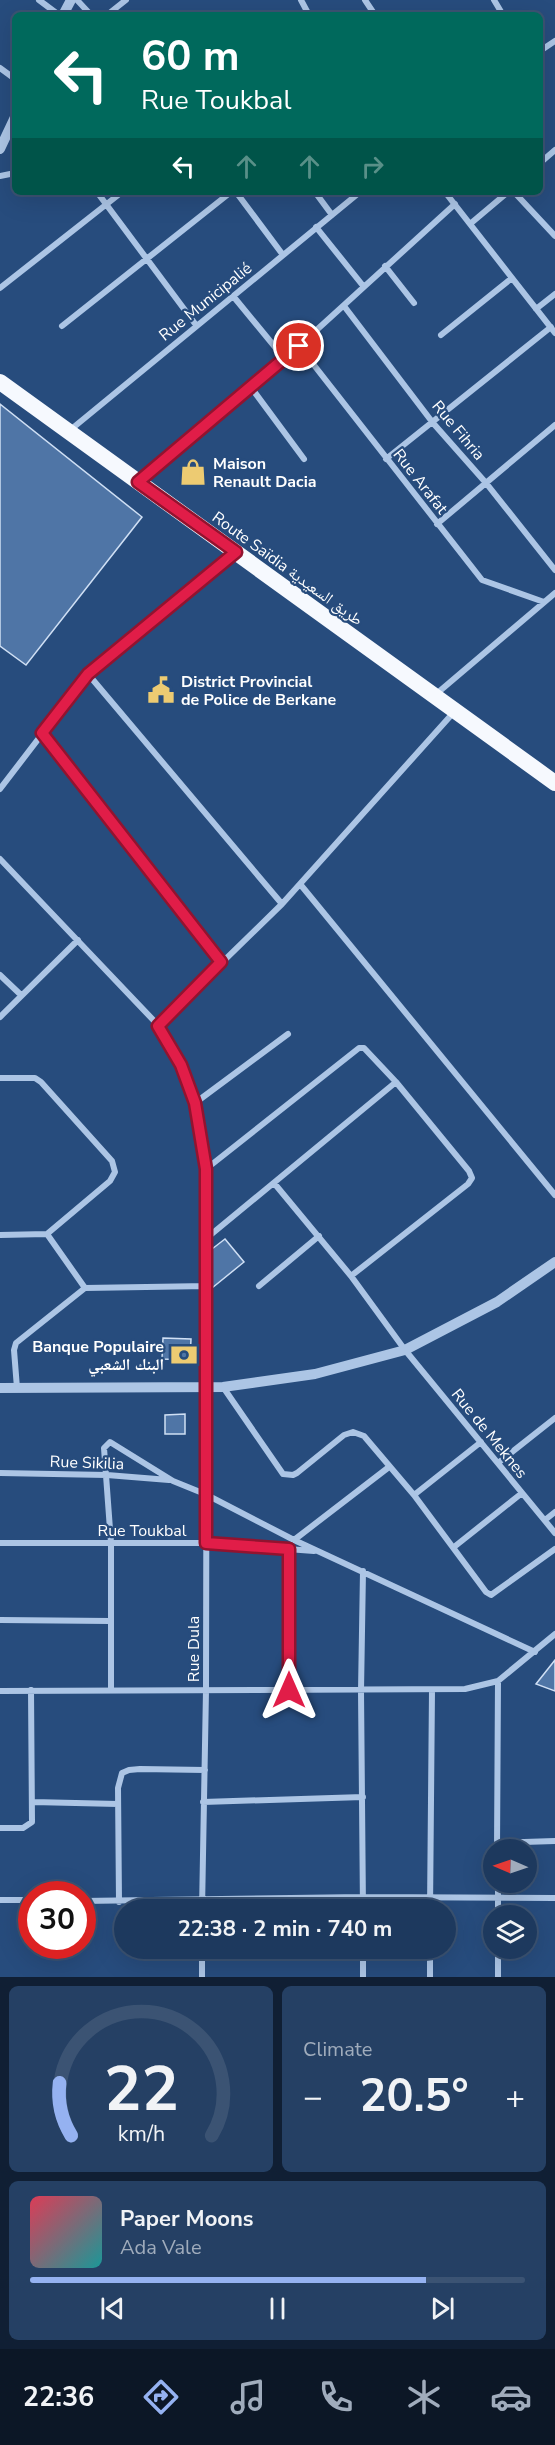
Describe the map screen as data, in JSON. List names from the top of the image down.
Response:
{
  "streets": {
    "highway": ["Route Saïdia طريق السعيدية"],
    "street": [
      "Rue Municipalié",
      "Rue Fihria",
      "Rue Arafat",
      "Rue de Meknes",
      "Rue Sikilia",
      "Rue Toukbal",
      "Rue Dula"
    ]
  },
  "crossings": [
    ["Rue Municipalié", "Route Saïdia طريق السعيدية"],
    ["Rue Toukbal", "Rue Dula"]
  ],
  "places": {
    "shop": ["Maison Renault Dacia"],
    "public building": ["District Provincial de Police de Berkane"],
    "bank": ["Banque Populaire البنك الشعبي"]
  },
  "north": "left",
  "page": {
    "turn": ["60 m", "Rue Toukbal"],
    "limit": "30",
    "trip": "22:38 · 2 min · 740 m",
    "tile": "Climate",
    "heat": ["−", "20.5°", "+"],
    "song": ["Paper Moons", "Ada Vale"],
    "tabs": "22:36",
    "gauge": ["22", "km/h"]
  }
}
